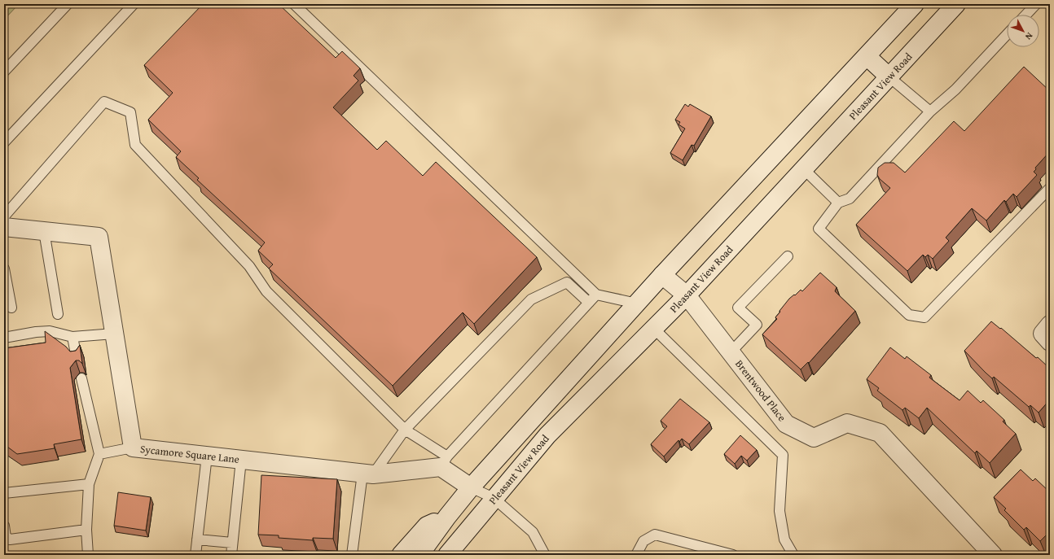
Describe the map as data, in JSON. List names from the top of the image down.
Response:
{
  "streets": {
    "main road": ["Pleasant View Road", "Brentwood Place", "Sycamore Square Lane"]
  },
  "crossings": [
    ["Pleasant View Road", "Brentwood Place"]
  ],
  "north": "bottom right"
}
